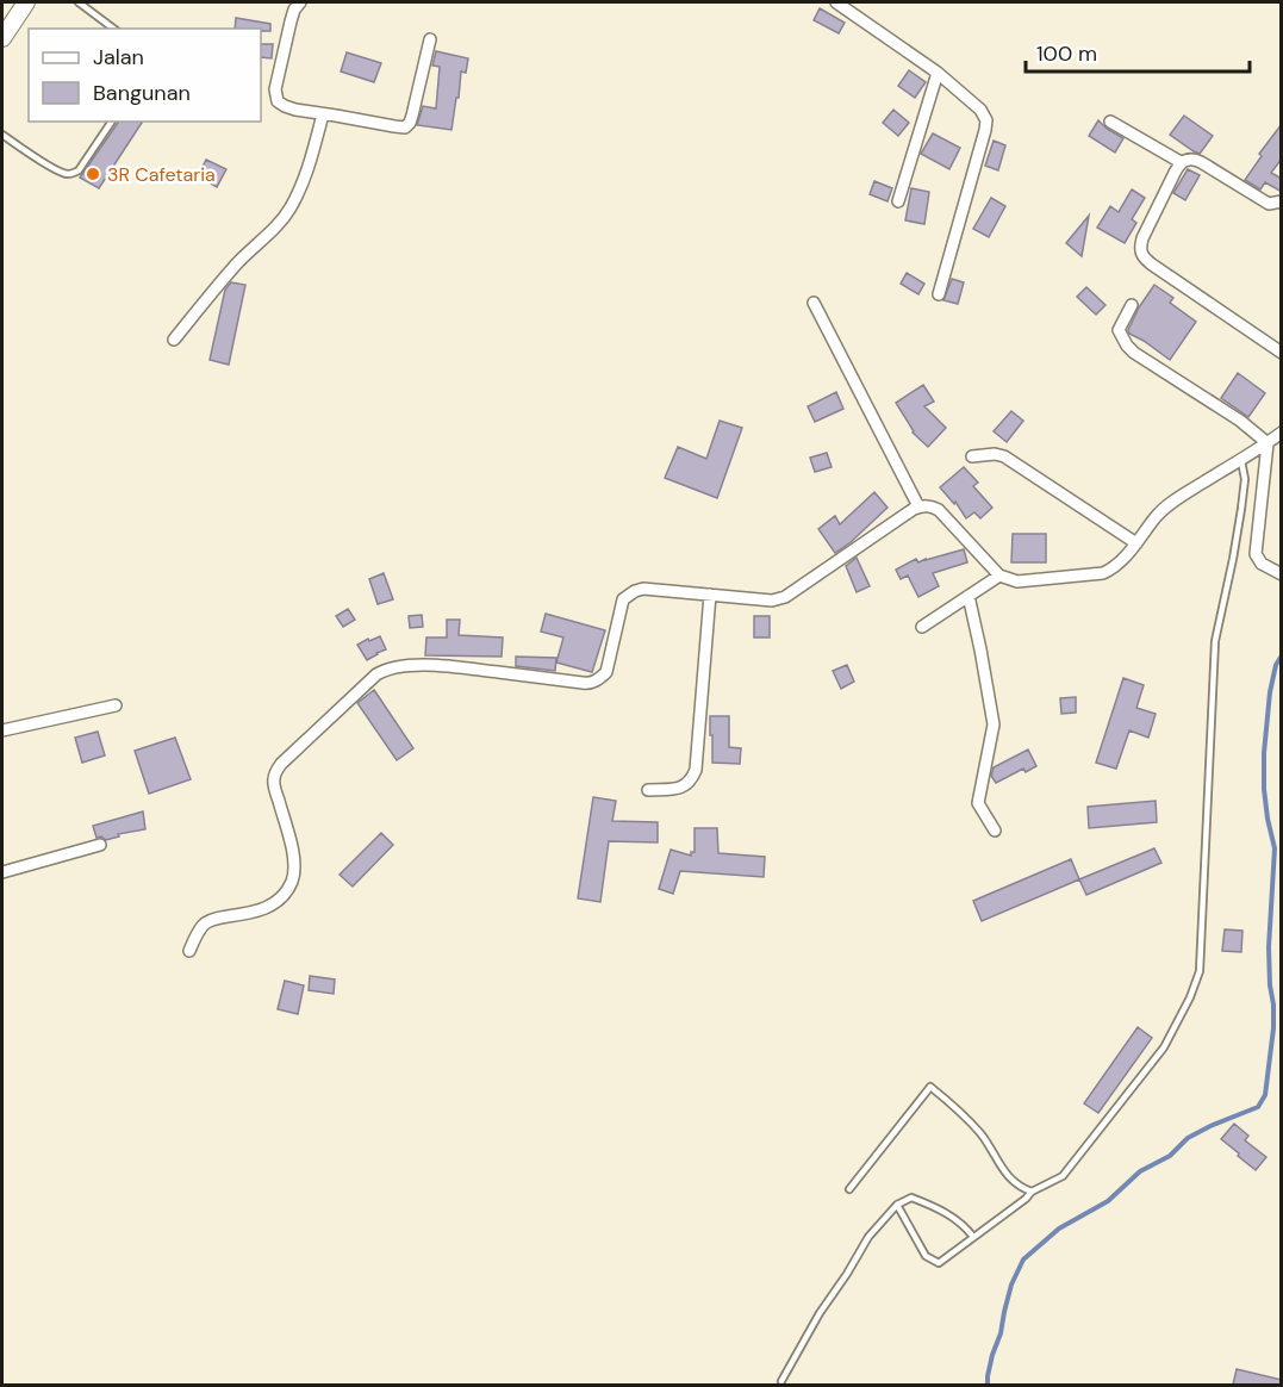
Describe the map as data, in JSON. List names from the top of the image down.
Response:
{
  "places": ["3R Cafetaria"],
  "legend": ["Jalan", "Bangunan"],
  "scale_bar": "100 m"
}
